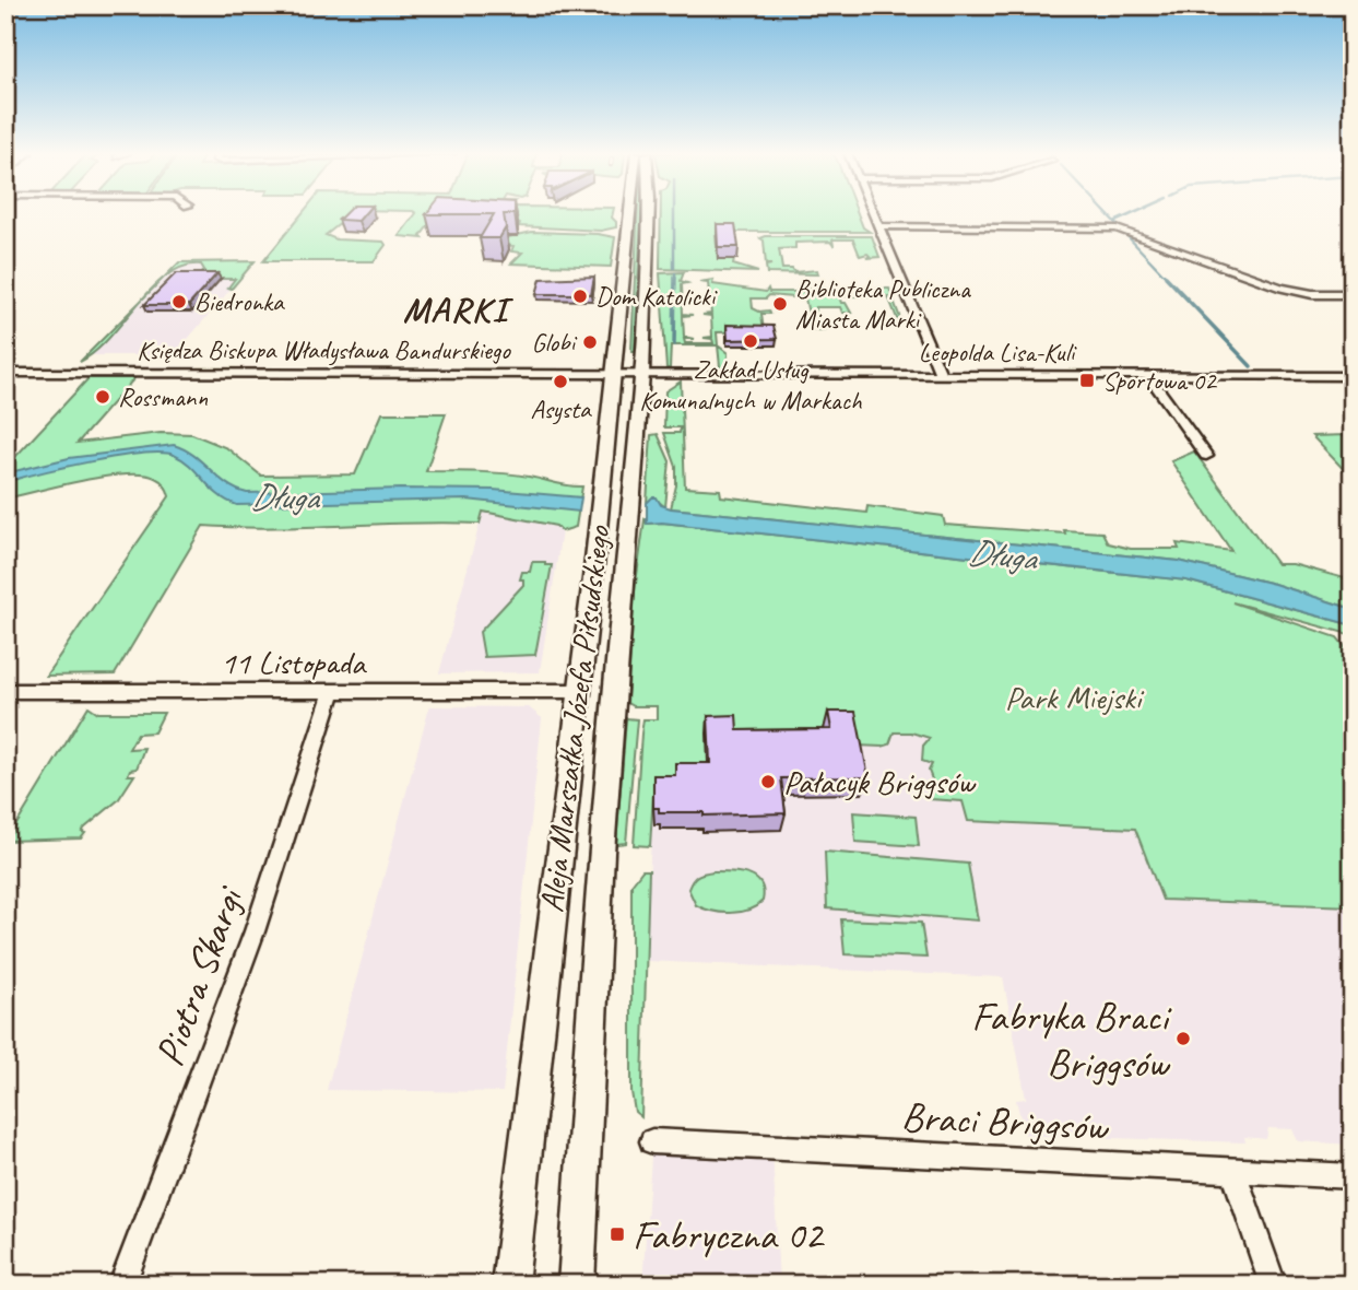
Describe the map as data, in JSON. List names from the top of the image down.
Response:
{
  "streets": {
    "main road": ["Aleja Marszałka Józefa Piłsudskiego"],
    "street": [
      "Księdza Biskupa Władysława Bandurskiego",
      "Leopolda Lisa-Kuli",
      "11 Listopada",
      "Piotra Skargi",
      "Braci Briggsów"
    ]
  },
  "crossings": [
    ["Księdza Biskupa Władysława Bandurskiego", "Leopolda Lisa-Kuli"],
    ["Księdza Biskupa Władysława Bandurskiego", "Aleja Marszałka Józefa Piłsudskiego"],
    ["Leopolda Lisa-Kuli", "Aleja Marszałka Józefa Piłsudskiego"],
    ["11 Listopada", "Aleja Marszałka Józefa Piłsudskiego"],
    ["11 Listopada", "Piotra Skargi"]
  ],
  "districts": ["MARKI"],
  "water": ["Długa"],
  "parks": ["Park Miejski"],
  "places": {
    "other": [
      "Dom Katolicki",
      "Biedronka",
      "Biblioteka Publiczna Miasta Marki",
      "Zakład Usług Komunalnych w Markach",
      "Globi",
      "Asysta",
      "Rossmann",
      "Pałacyk Briggsów",
      "Fabryka Braci Briggsów"
    ],
    "transit": ["Sportowa 02", "Fabryczna 02"]
  }
}
